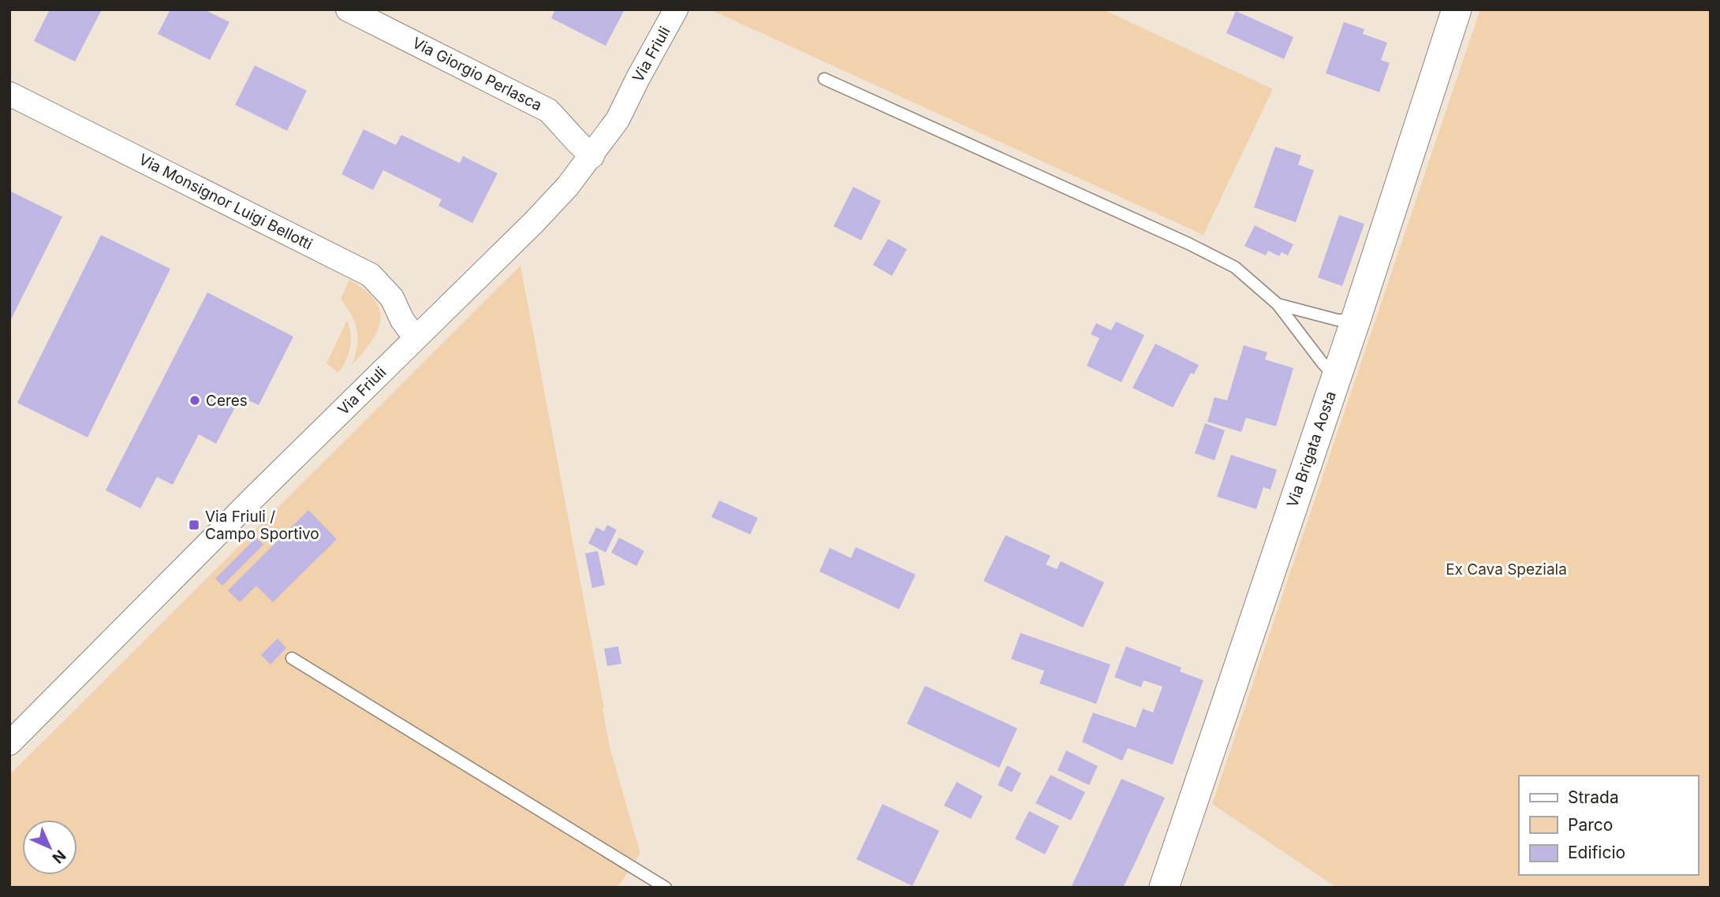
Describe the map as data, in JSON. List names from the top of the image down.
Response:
{
  "streets": {
    "street": [
      "Via Friuli",
      "Via Giorgio Perlasca",
      "Via Monsignor Luigi Bellotti",
      "Via Brigata Aosta"
    ]
  },
  "crossings": [
    ["Via Friuli", "Via Giorgio Perlasca"],
    ["Via Friuli", "Via Monsignor Luigi Bellotti"]
  ],
  "parks": ["Ex Cava Speziala"],
  "places": {
    "other": ["Ceres"],
    "transit": ["Via Friuli / Campo Sportivo"]
  },
  "legend": ["Strada", "Parco", "Edificio"],
  "north": "bottom right"
}
